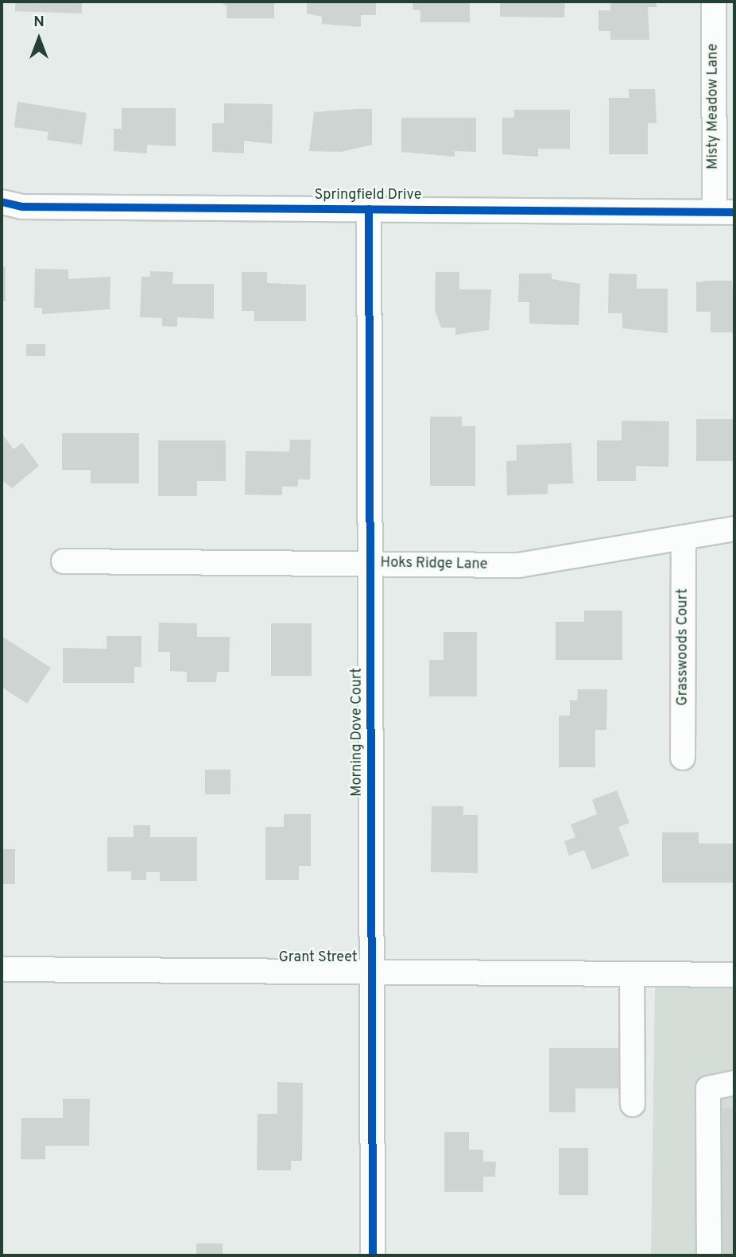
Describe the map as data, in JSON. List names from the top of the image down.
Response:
{
  "streets": {
    "street": [
      "Misty Meadow Lane",
      "Springfield Drive",
      "Hoks Ridge Lane",
      "Grasswoods Court",
      "Morning Dove Court",
      "Grant Street"
    ]
  },
  "crossings": [
    ["Misty Meadow Lane", "Springfield Drive"],
    ["Springfield Drive", "Morning Dove Court"],
    ["Hoks Ridge Lane", "Grasswoods Court"],
    ["Hoks Ridge Lane", "Morning Dove Court"],
    ["Morning Dove Court", "Grant Street"]
  ],
  "north": "top"
}
